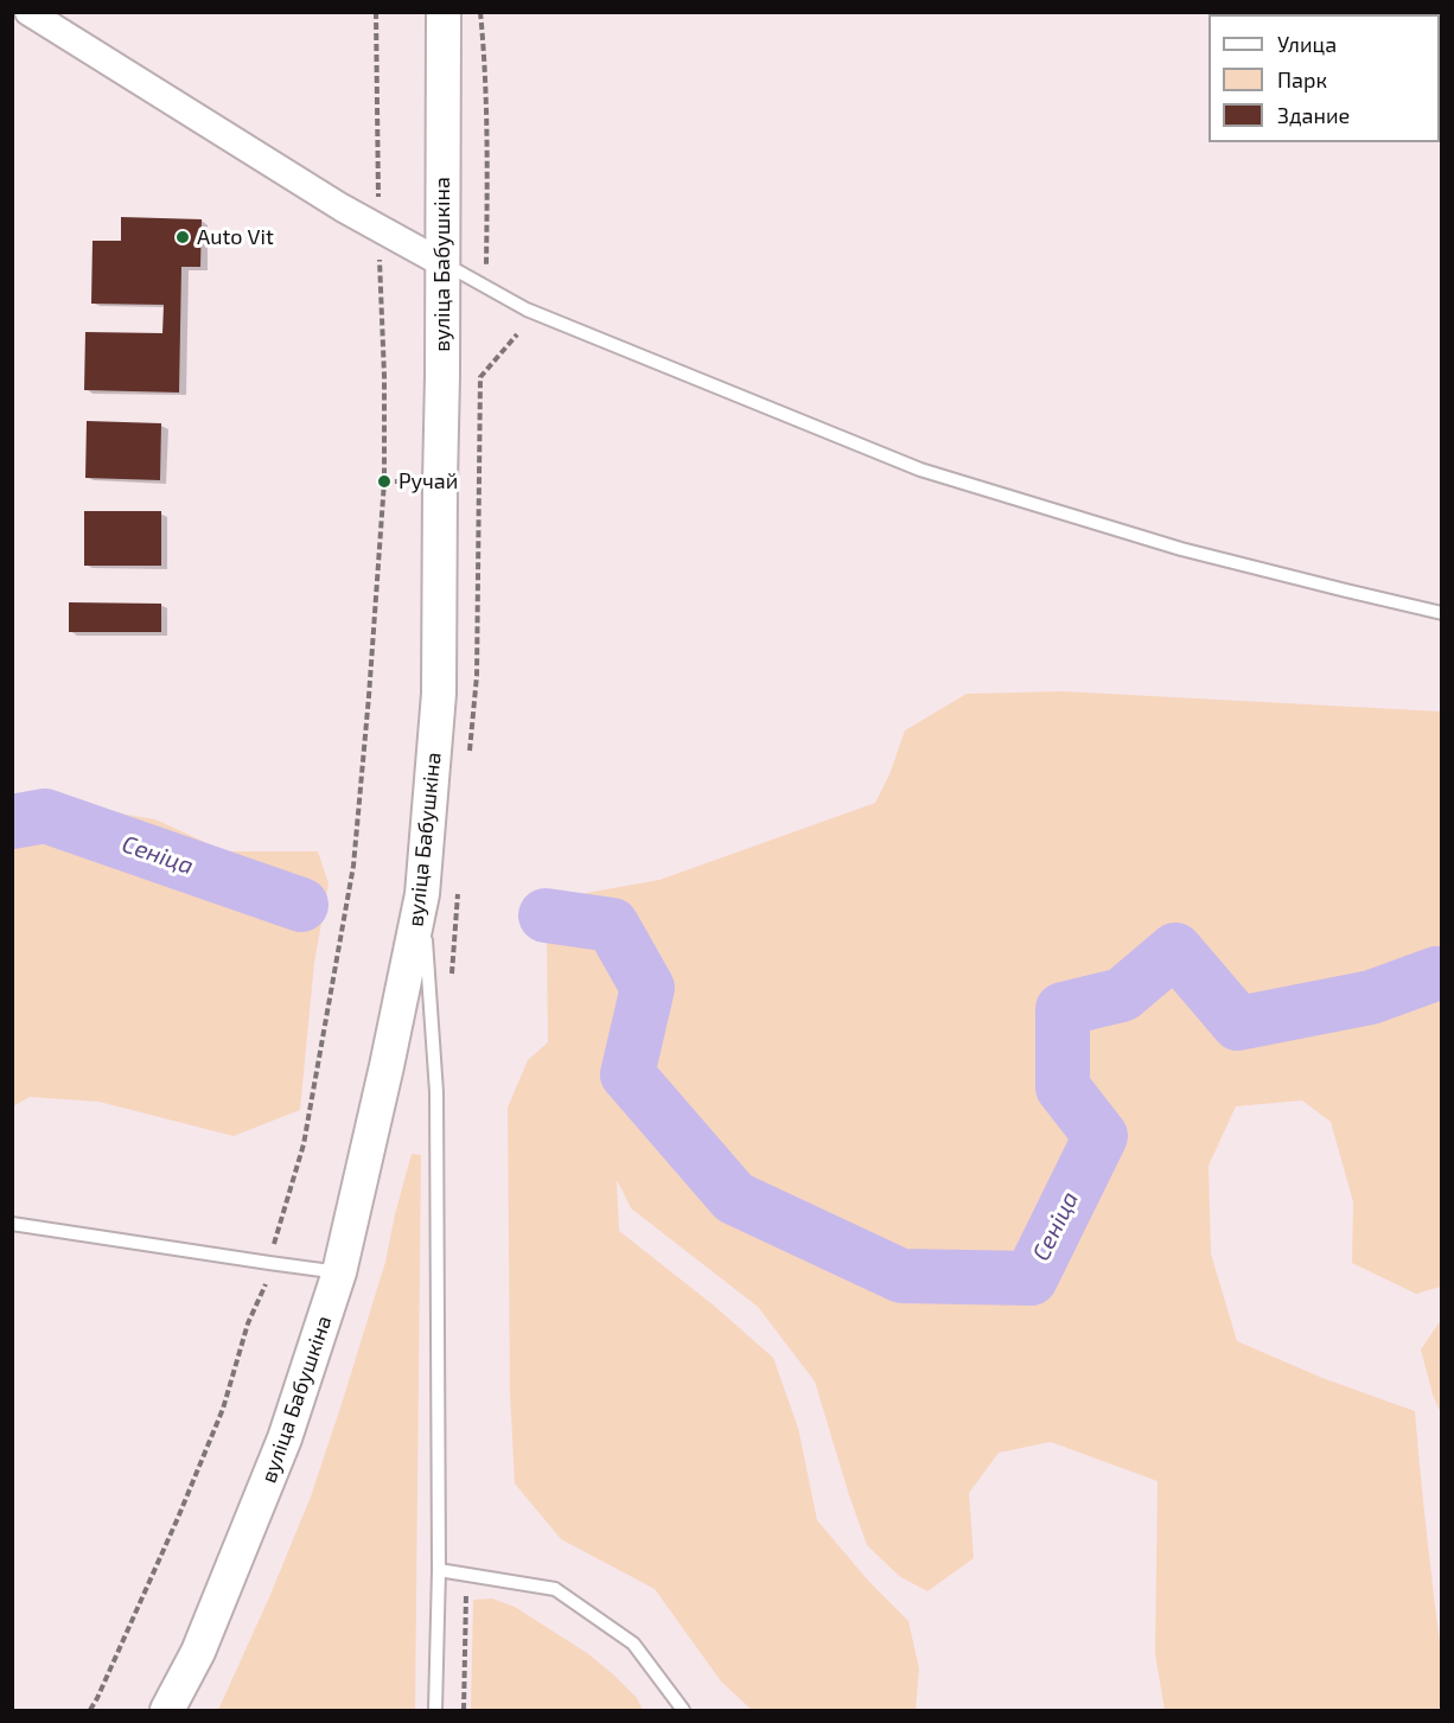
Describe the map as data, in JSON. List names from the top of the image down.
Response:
{
  "streets": {
    "street": ["вуліца Бабушкіна"]
  },
  "water": ["Сеніца"],
  "places": ["Auto Vit", "Ручай"],
  "legend": ["Улица", "Парк", "Здание"]
}
